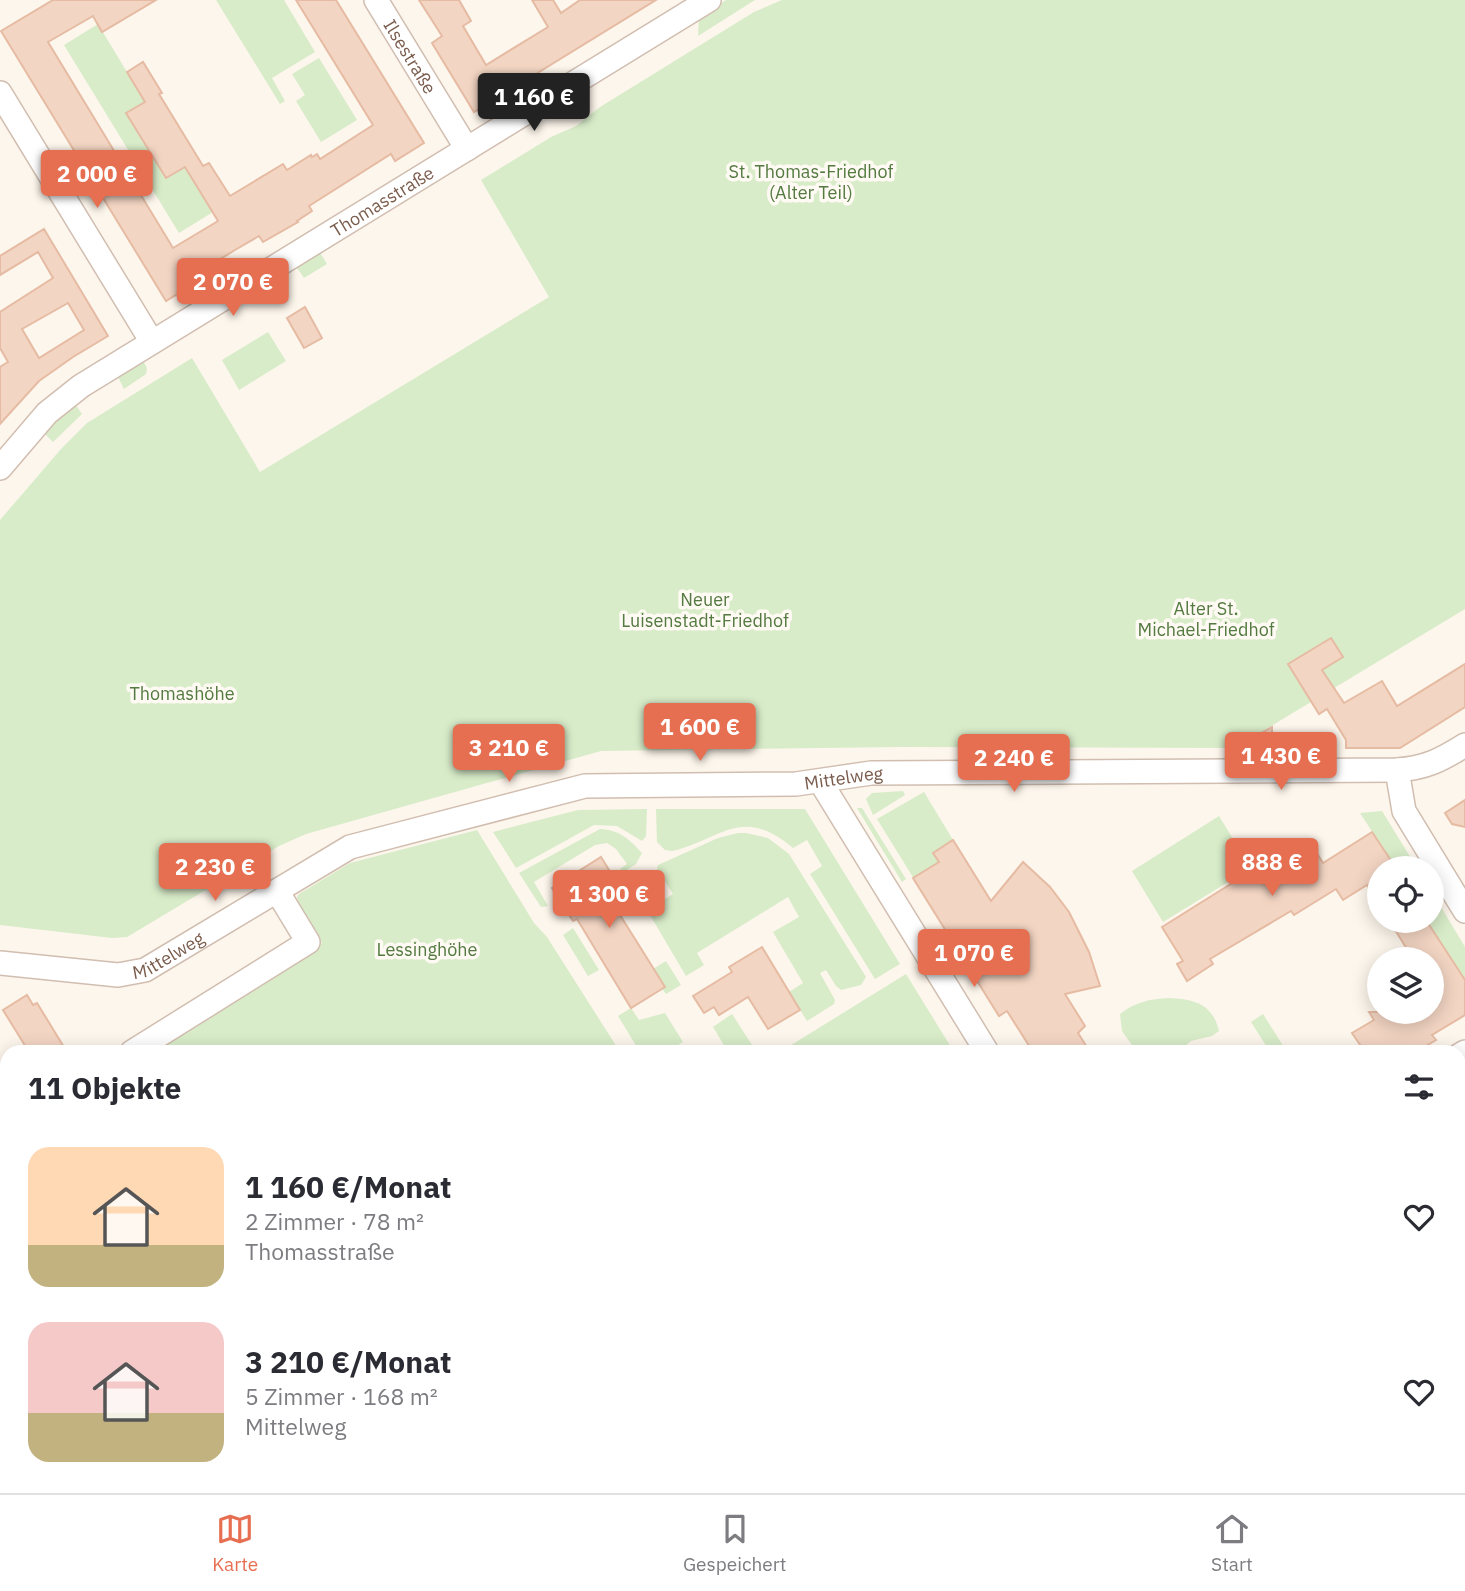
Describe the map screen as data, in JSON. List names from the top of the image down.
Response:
{
  "streets": {
    "street": ["Ilsestraße", "Thomasstraße", "Mittelweg"]
  },
  "crossings": [
    ["Ilsestraße", "Thomasstraße"]
  ],
  "parks": [
    "St. Thomas-Friedhof (Alter Teil)",
    "Neuer Luisenstadt-Friedhof",
    "Alter St. Michael-Friedhof",
    "Thomashöhe",
    "Lessinghöhe"
  ],
  "page": {
    "price": [
      "1 160 €",
      "2 000 €",
      "2 070 €",
      "1 600 €",
      "3 210 €",
      "1 430 €",
      "2 240 €",
      "888 €",
      "2 230 €",
      "1 300 €",
      "1 070 €"
    ],
    "heading": "11 Objekte",
    "list": [
      {
        "name": "1 160 €/Monat",
        "note": "2 Zimmer · 78 m² · Thomasstraße"
      },
      {
        "name": "3 210 €/Monat",
        "note": "5 Zimmer · 168 m² · Mittelweg"
      }
    ],
    "tabs": ["Karte", "Gespeichert", "Start"]
  }
}
